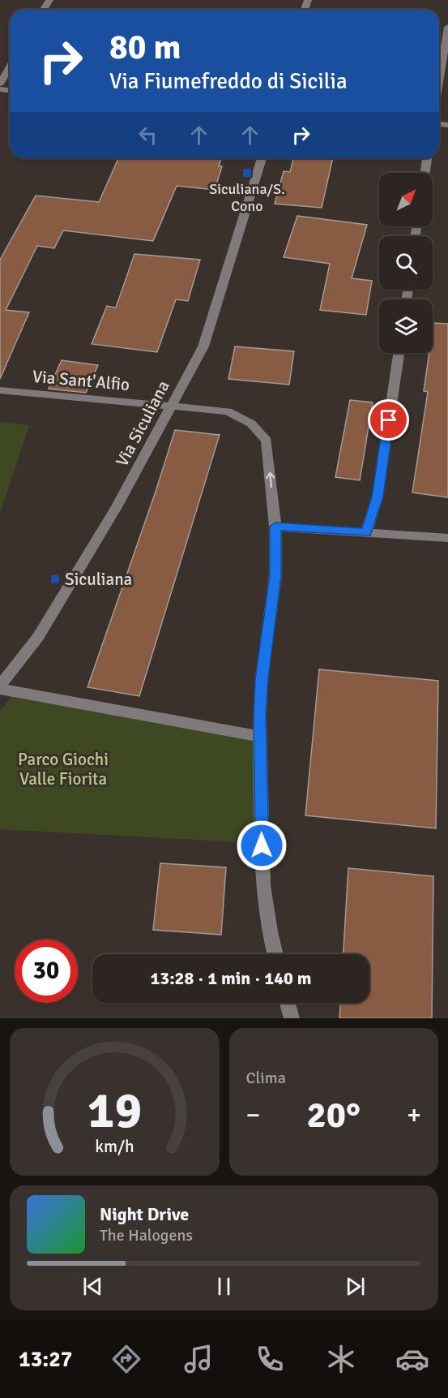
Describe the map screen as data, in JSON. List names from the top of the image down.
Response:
{
  "streets": {
    "street": ["Via Sant'Alfio", "Via Siculiana"]
  },
  "crossings": [
    ["Via Sant'Alfio", "Via Siculiana"]
  ],
  "parks": ["Parco Giochi Valle Fiorita"],
  "places": {
    "transit": ["Siculiana/S. Cono", "Siculiana"]
  },
  "north": "top right",
  "page": {
    "turn": ["80 m", "Via Fiumefreddo di Sicilia"],
    "limit": "30",
    "trip": "13:28 · 1 min · 140 m",
    "tile": "Clima",
    "heat": ["−", "20°", "+"],
    "song": ["Night Drive", "The Halogens"],
    "tabs": "13:27",
    "gauge": ["19", "km/h"]
  }
}
